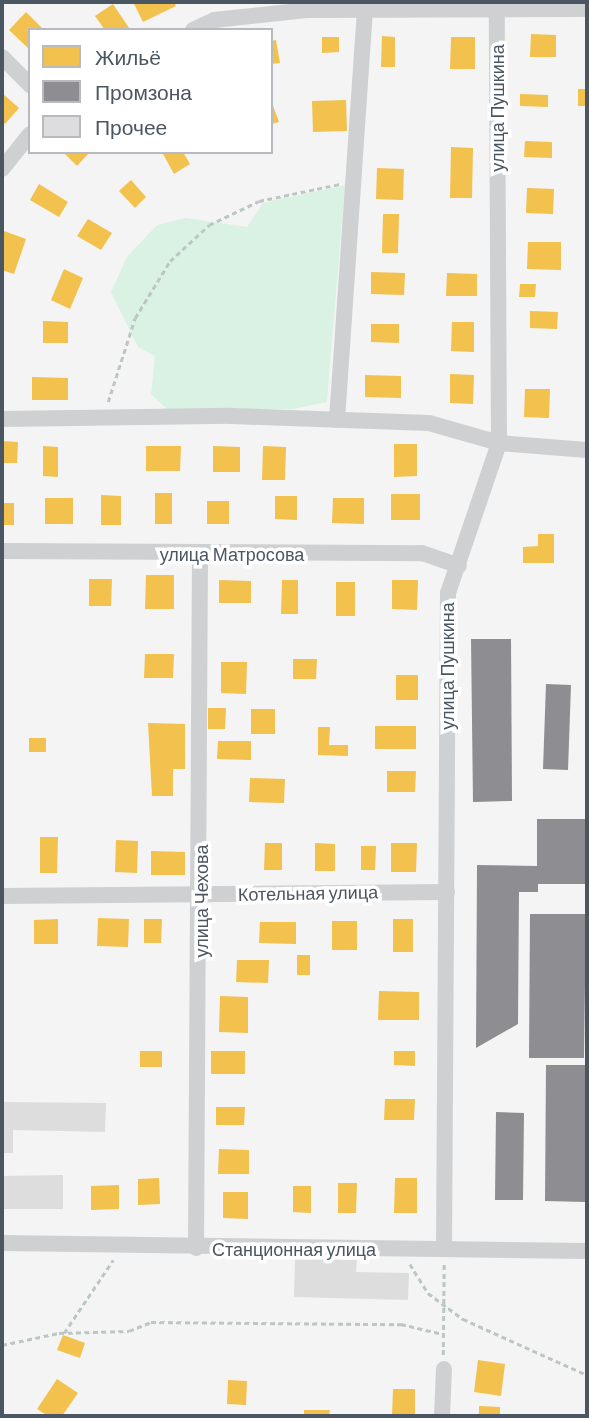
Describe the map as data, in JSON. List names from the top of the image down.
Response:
{
  "streets": {
    "street": [
      "улица Пушкина",
      "улица Матросова",
      "Котельная улица",
      "улица Чехова",
      "Станционная улица"
    ]
  },
  "crossings": [
    ["улица Пушкина", "улица Матросова"],
    ["улица Пушкина", "Котельная улица"],
    ["улица Пушкина", "Станционная улица"],
    ["улица Матросова", "улица Чехова"],
    ["Котельная улица", "улица Чехова"],
    ["улица Чехова", "Станционная улица"]
  ],
  "legend": ["Жильё", "Промзона", "Прочее"]
}
